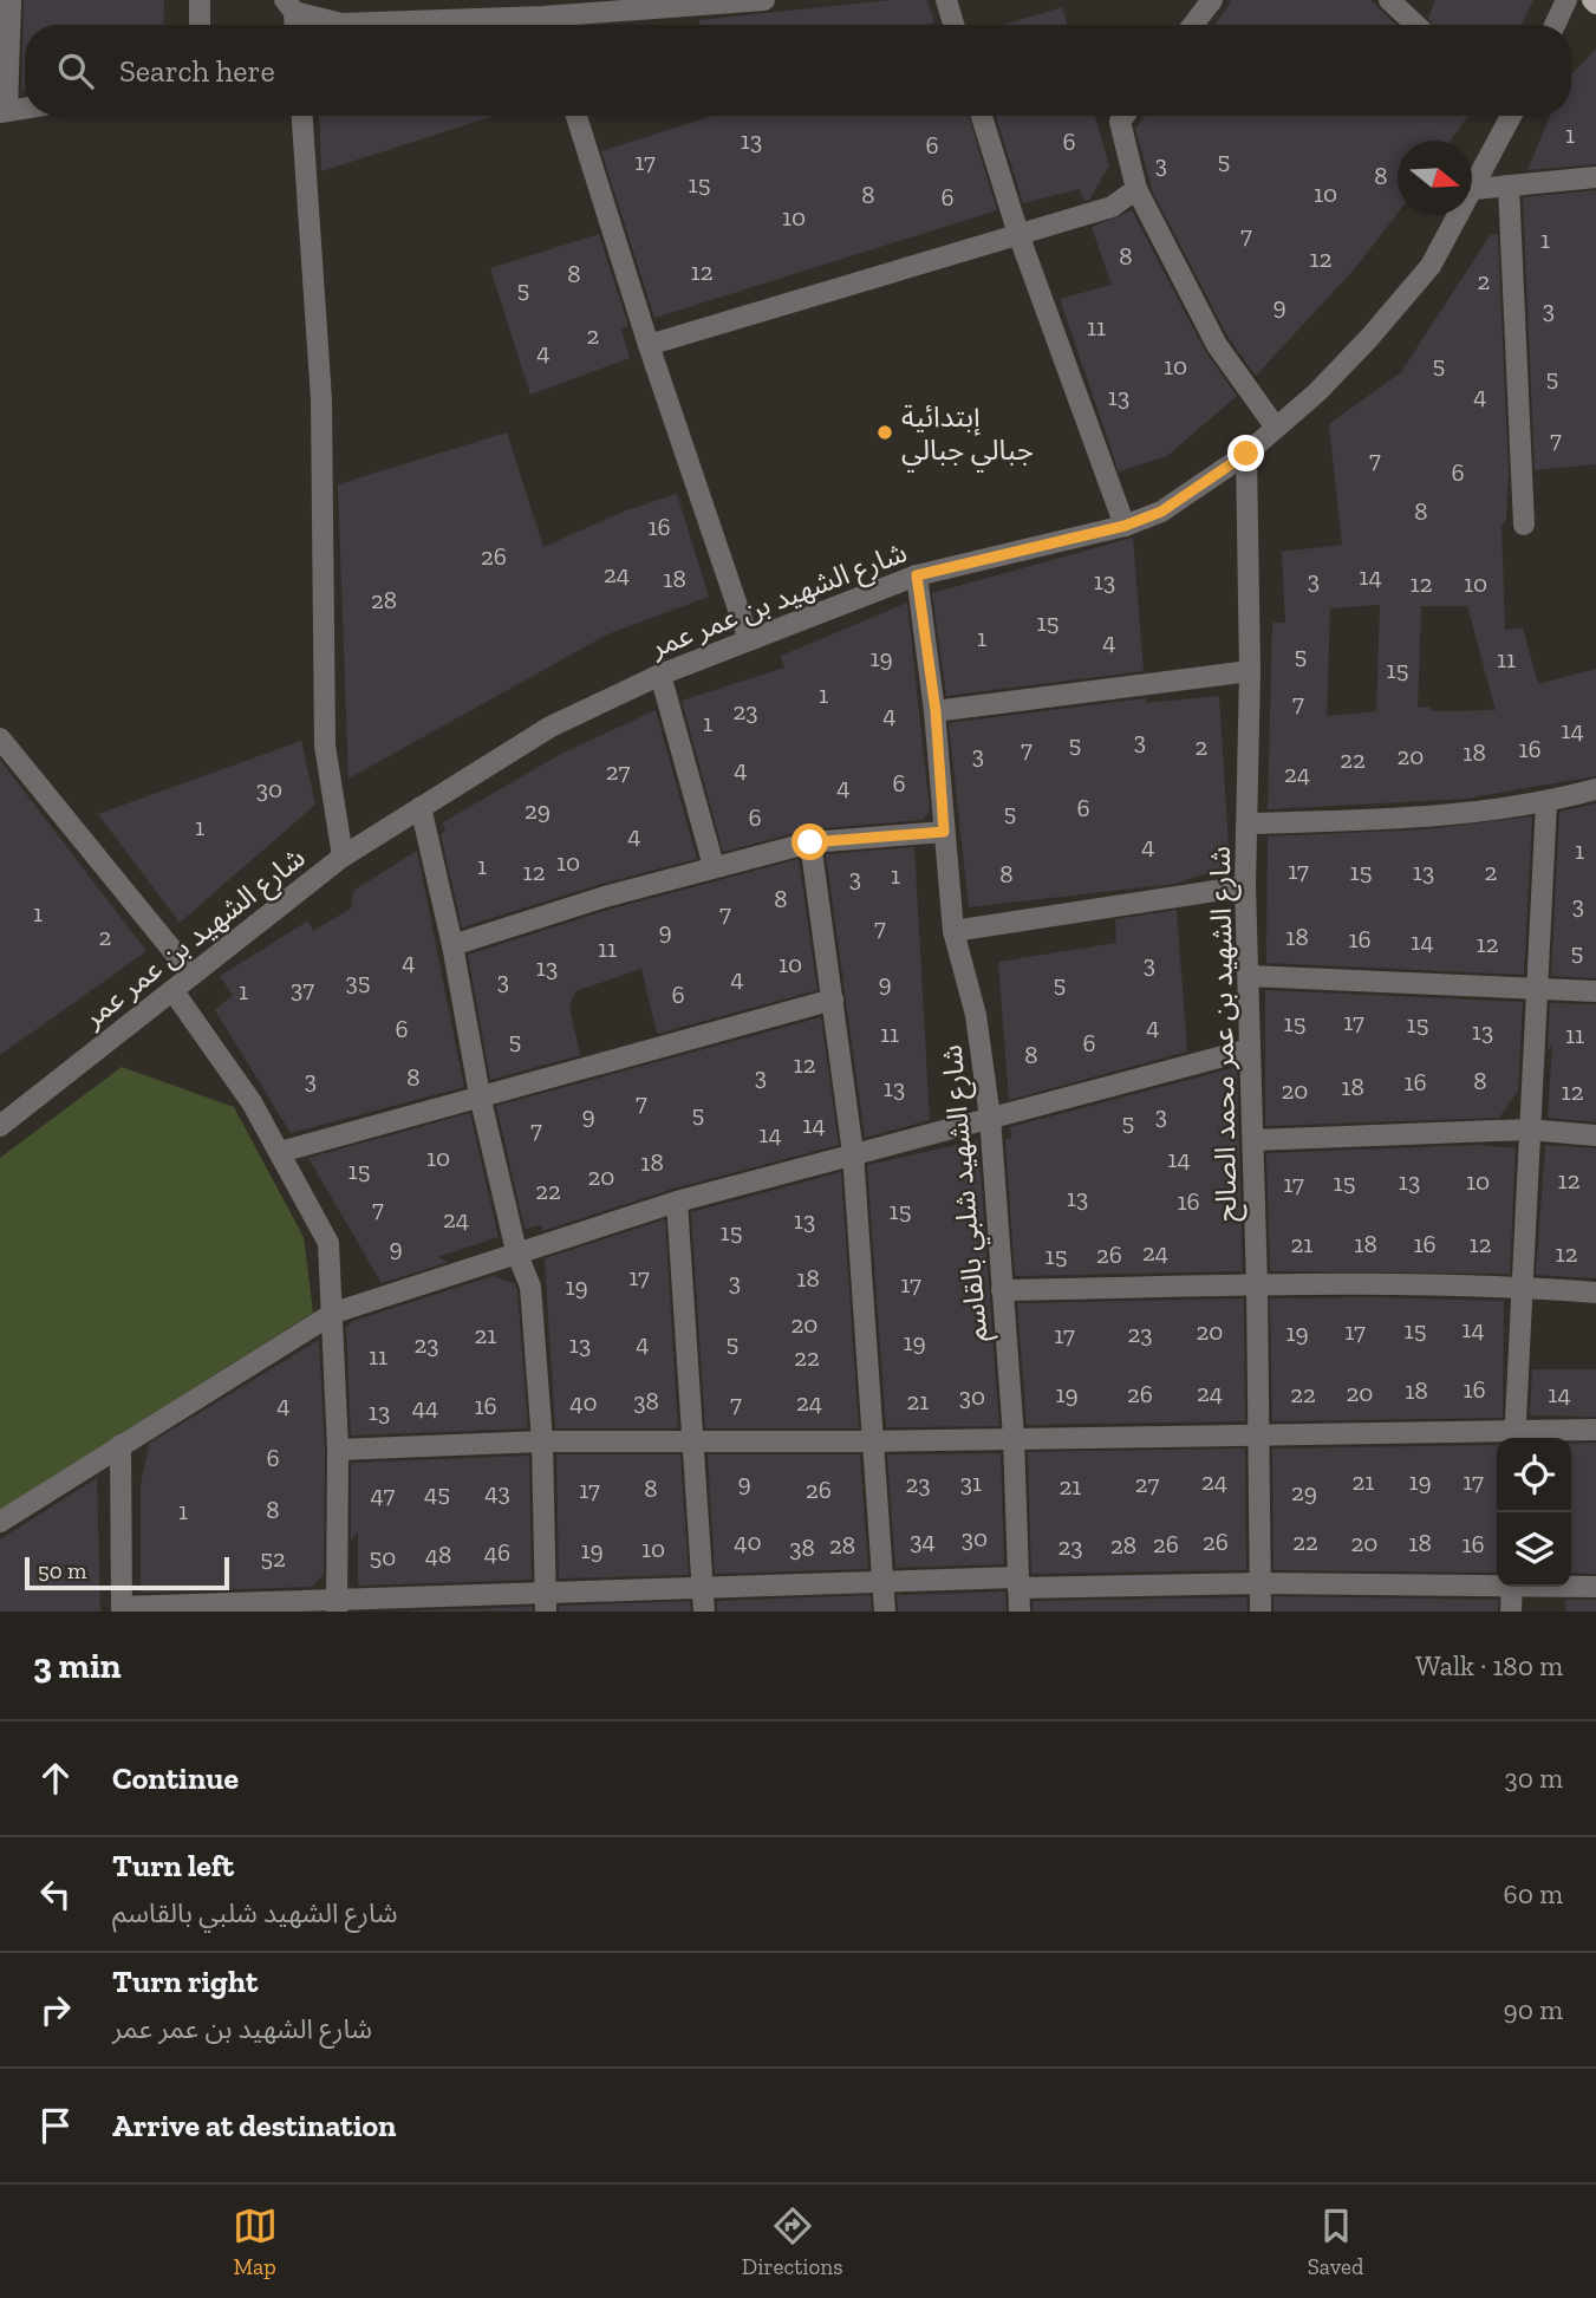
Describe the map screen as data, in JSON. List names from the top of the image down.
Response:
{
  "streets": {
    "street": ["شارع الشهيد بن عمر عمر", "شارع الشهيد بن عمر محمد الصالح", "شارع الشهيد شلبي بالقاسم"]
  },
  "crossings": [
    ["شارع الشهيد بن عمر عمر", "شارع الشهيد بن عمر محمد الصالح"],
    ["شارع الشهيد بن عمر عمر", "شارع الشهيد شلبي بالقاسم"]
  ],
  "places": ["إبتدائية جبالي جبالي"],
  "house_numbers": [
    "1",
    "13",
    "6",
    "6",
    "5",
    "17",
    "3",
    "8",
    "15",
    "10",
    "8",
    "6",
    "10",
    "7",
    "1",
    "8",
    "12",
    "12",
    "8",
    "2",
    "5",
    "9",
    "3",
    "11",
    "2",
    "4",
    "5",
    "10",
    "5",
    "4",
    "13",
    "7",
    "7",
    "6",
    "8",
    "16",
    "26",
    "24",
    "14",
    "18",
    "3",
    "13",
    "12",
    "10",
    "28",
    "15",
    "1",
    "4",
    "5",
    "19",
    "11",
    "15",
    "1",
    "7",
    "23",
    "4",
    "1",
    "14",
    "3",
    "5",
    "2",
    "7",
    "16",
    "18",
    "3",
    "20",
    "22",
    "4",
    "27",
    "24",
    "6",
    "4",
    "30",
    "6",
    "29",
    "5",
    "6",
    "1",
    "4",
    "4",
    "1",
    "10",
    "1",
    "17",
    "12",
    "15",
    "13",
    "2",
    "8",
    "1",
    "3",
    "8",
    "3",
    "1",
    "7",
    "7",
    "9",
    "2",
    "18",
    "16",
    "14",
    "12",
    "11",
    "5",
    "4",
    "10",
    "3",
    "13",
    "4",
    "3",
    "35",
    "9",
    "5",
    "37",
    "1",
    "6",
    "17",
    "15",
    "15",
    "4",
    "6",
    "13",
    "11",
    "11",
    "5",
    "6",
    "8",
    "12",
    "3",
    "8",
    "3",
    "8",
    "16",
    "18",
    "13",
    "20",
    "12",
    "7",
    "5",
    "9",
    "3",
    "5",
    "14",
    "7",
    "14",
    "10",
    "14",
    "18",
    "15",
    "20",
    "12",
    "13",
    "10",
    "15",
    "17",
    "22",
    "13",
    "16",
    "7",
    "15",
    "24",
    "13",
    "15",
    "21",
    "18",
    "16",
    "12",
    "9",
    "24",
    "12",
    "26",
    "15",
    "17",
    "18",
    "3",
    "17",
    "19",
    "20",
    "14",
    "15",
    "20",
    "17",
    "19",
    "23",
    "21",
    "17",
    "19",
    "4",
    "5",
    "23",
    "13",
    "11",
    "22",
    "16",
    "18",
    "24",
    "20",
    "19",
    "26",
    "22",
    "14",
    "30",
    "38",
    "21",
    "40",
    "24",
    "7",
    "4",
    "16",
    "44",
    "13",
    "6",
    "24",
    "21",
    "19",
    "17",
    "9",
    "31",
    "23",
    "27",
    "21",
    "8",
    "17",
    "26",
    "43",
    "29",
    "45",
    "47",
    "8",
    "1",
    "30",
    "34",
    "40",
    "26",
    "22",
    "20",
    "18",
    "26",
    "16",
    "28",
    "28",
    "23",
    "38",
    "10",
    "19",
    "46",
    "48",
    "50",
    "52"
  ],
  "scale_bar": "50 m",
  "north": "right",
  "page": {
    "search": "Search here",
    "scale": "50 m",
    "heading": ["3 min", "Walk · 180 m"],
    "list": [
      ["Continue", "30 m"],
      ["Turn left", "شارع الشهيد شلبي بالقاسم", "60 m"],
      ["Turn right", "شارع الشهيد بن عمر عمر", "90 m"],
      "Arrive at destination"
    ],
    "nav": ["Map", "Directions", "Saved"]
  }
}
